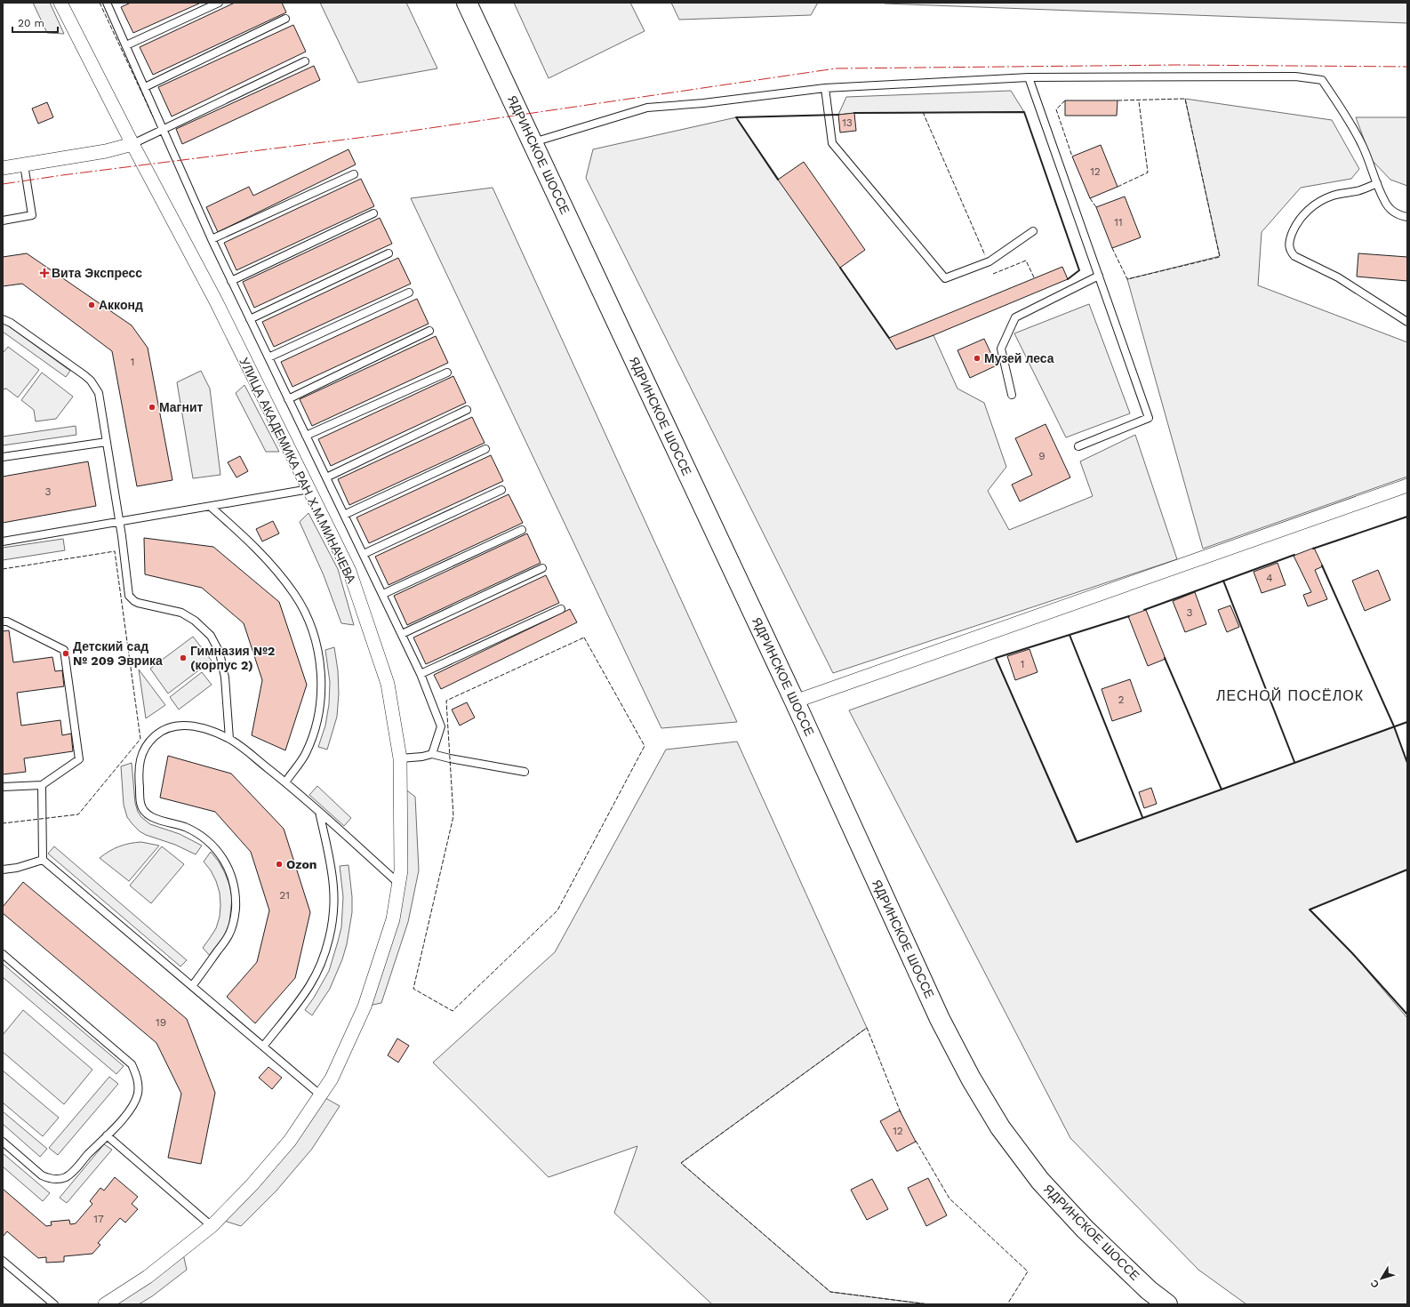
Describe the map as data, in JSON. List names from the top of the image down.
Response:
{
  "streets": {
    "main road": ["ЯДРИНСКОЕ ШОССЕ"],
    "street": ["УЛИЦА АКАДЕМИКА РАН Х.М.МИНАЧЕВА"]
  },
  "districts": ["ЛЕСНОЙ ПОСЁЛОК"],
  "places": {
    "health": ["Вита Экспресс"],
    "other": [
      "Акконд",
      "Музей леса",
      "Магнит",
      "Детский сад № 209 Эврика",
      "Гимназия №2 (корпус 2)",
      "Ozon"
    ]
  },
  "house_numbers": [
    "13",
    "12",
    "11",
    "1",
    "9",
    "3",
    "4",
    "3",
    "1",
    "2",
    "21",
    "19",
    "12",
    "17"
  ],
  "scale_bar": "20 m",
  "north": "bottom left"
}
